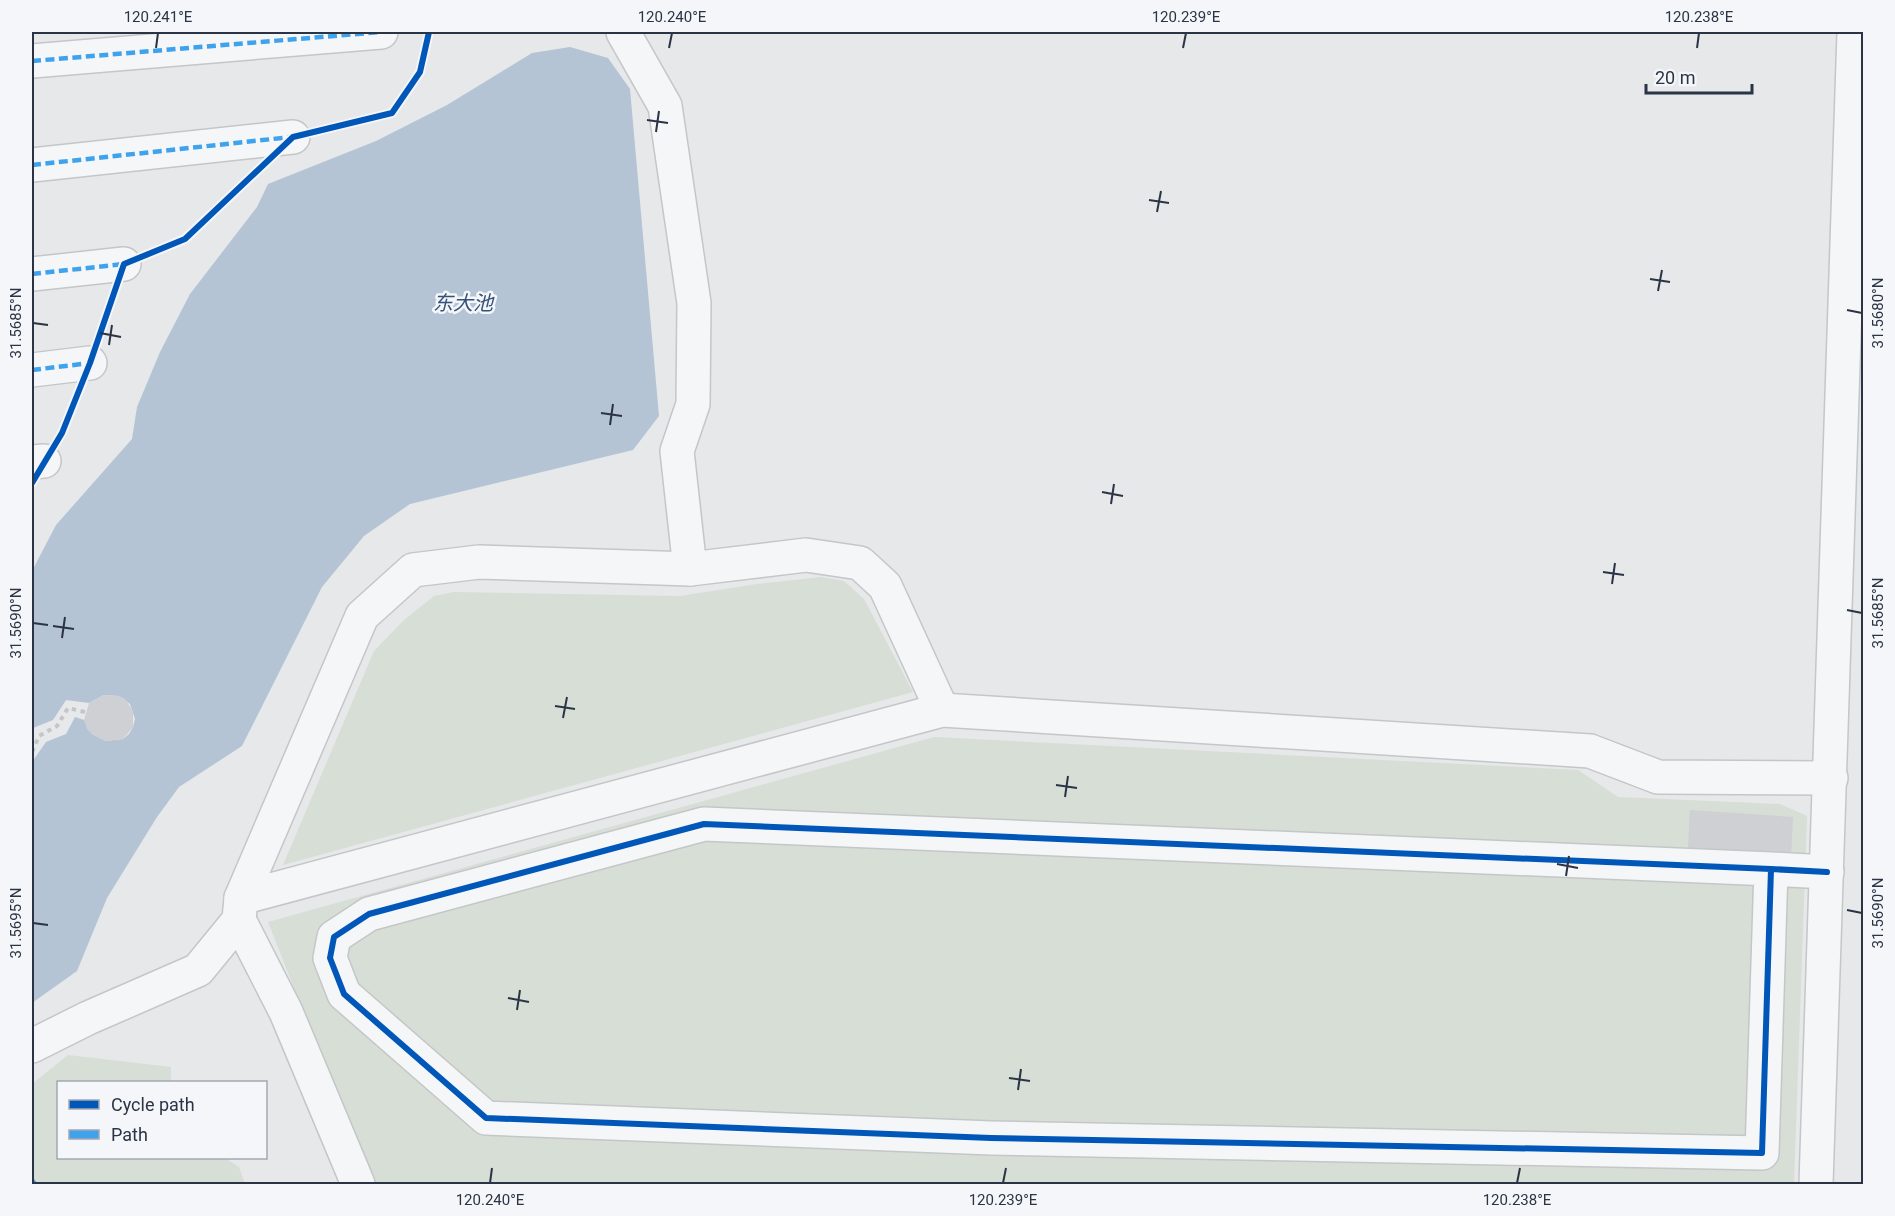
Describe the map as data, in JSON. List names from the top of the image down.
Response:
{
  "water": ["东大池"],
  "legend": ["Cycle path", "Path"],
  "scale_bar": "20 m",
  "coordinates": [
    "120.241°E",
    "120.240°E",
    "120.239°E",
    "120.238°E",
    "31.5680°N",
    "31.5685°N",
    "31.5690°N",
    "31.5695°N"
  ]
}
